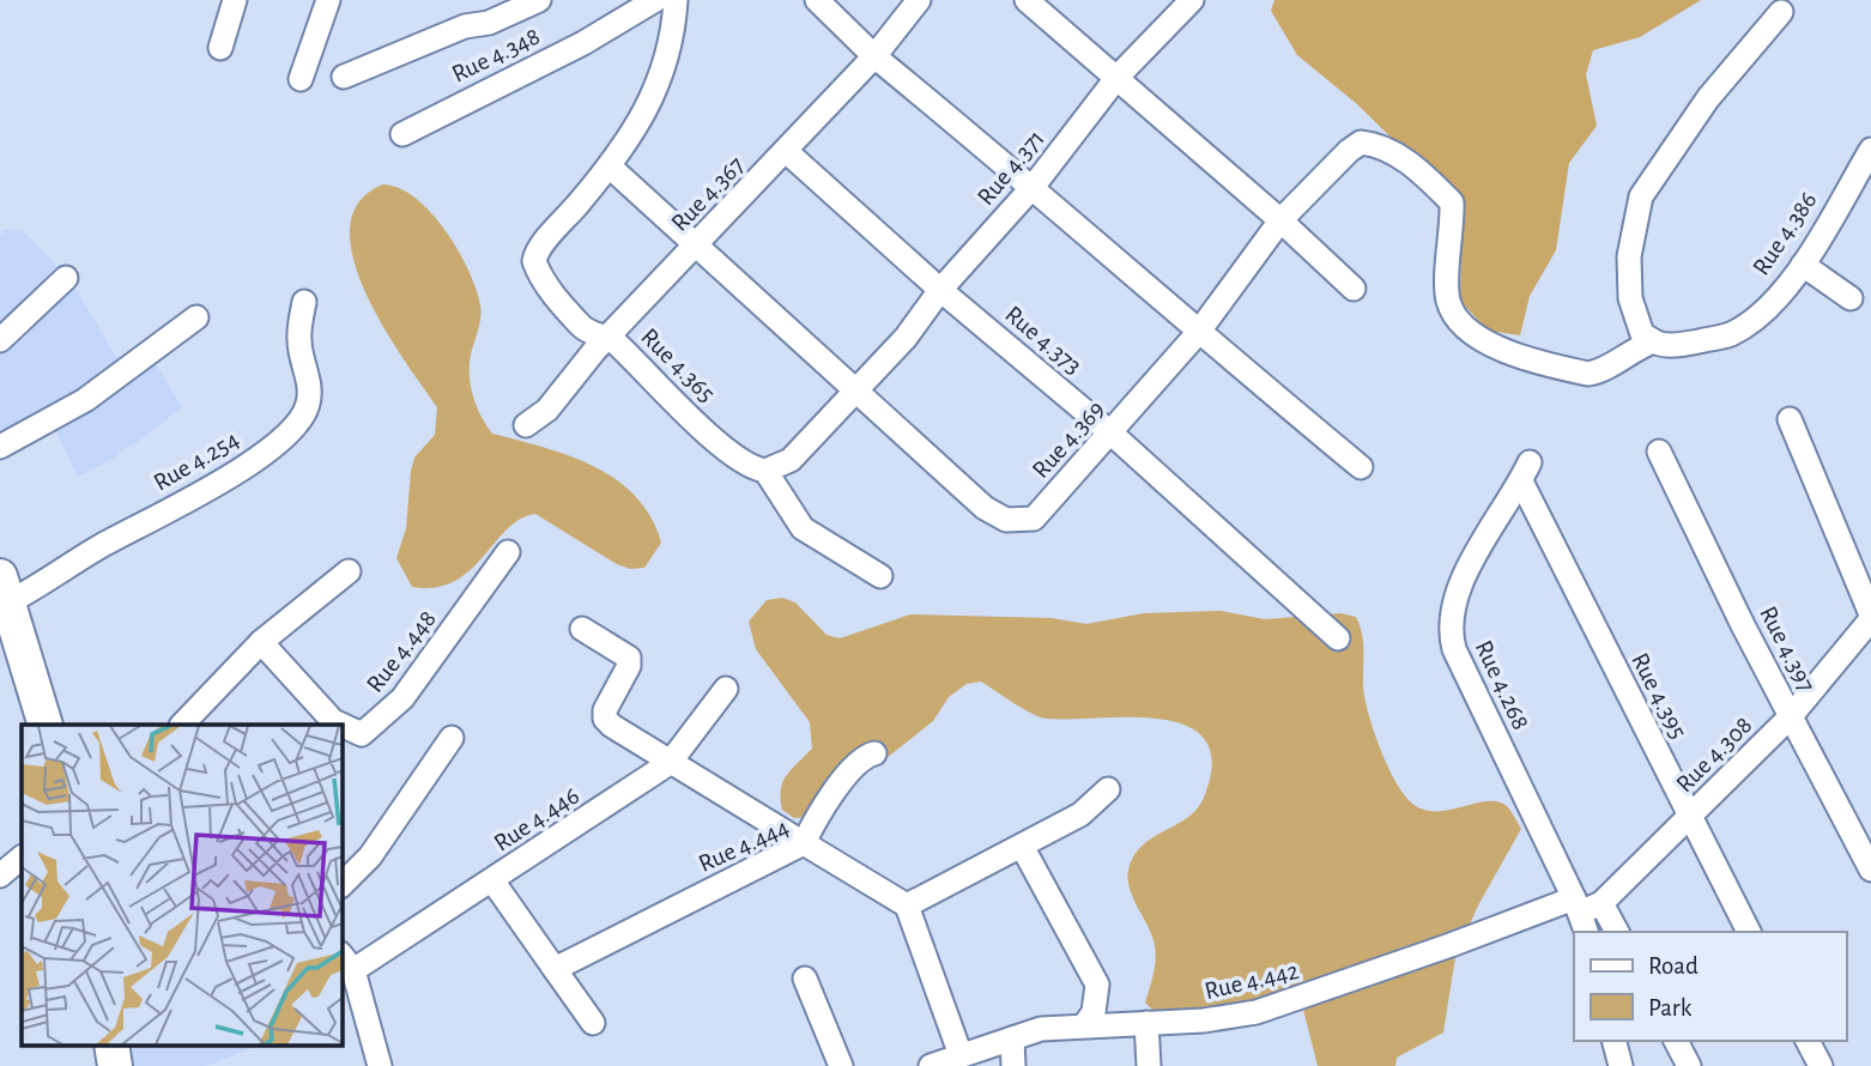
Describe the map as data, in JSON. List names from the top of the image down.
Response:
{
  "streets": {
    "street": [
      "Rue 4.348",
      "Rue 4.371",
      "Rue 4.367",
      "Rue 4.386",
      "Rue 4.373",
      "Rue 4.365",
      "Rue 4.369",
      "Rue 4.254",
      "Rue 4.397",
      "Rue 4.448",
      "Rue 4.268",
      "Rue 4.395",
      "Rue 4.308",
      "Rue 4.446",
      "Rue 4.444",
      "Rue 4.442"
    ]
  },
  "crossings": [
    ["Rue 4.371", "Rue 4.373"],
    ["Rue 4.371", "Rue 4.369"],
    ["Rue 4.367", "Rue 4.373"],
    ["Rue 4.367", "Rue 4.365"],
    ["Rue 4.367", "Rue 4.369"],
    ["Rue 4.386", "Rue 4.369"],
    ["Rue 4.373", "Rue 4.369"],
    ["Rue 4.365", "Rue 4.369"],
    ["Rue 4.397", "Rue 4.308"],
    ["Rue 4.268", "Rue 4.395"],
    ["Rue 4.268", "Rue 4.308"],
    ["Rue 4.268", "Rue 4.442"],
    ["Rue 4.395", "Rue 4.308"],
    ["Rue 4.308", "Rue 4.442"]
  ],
  "legend": ["Road", "Park"]
}
